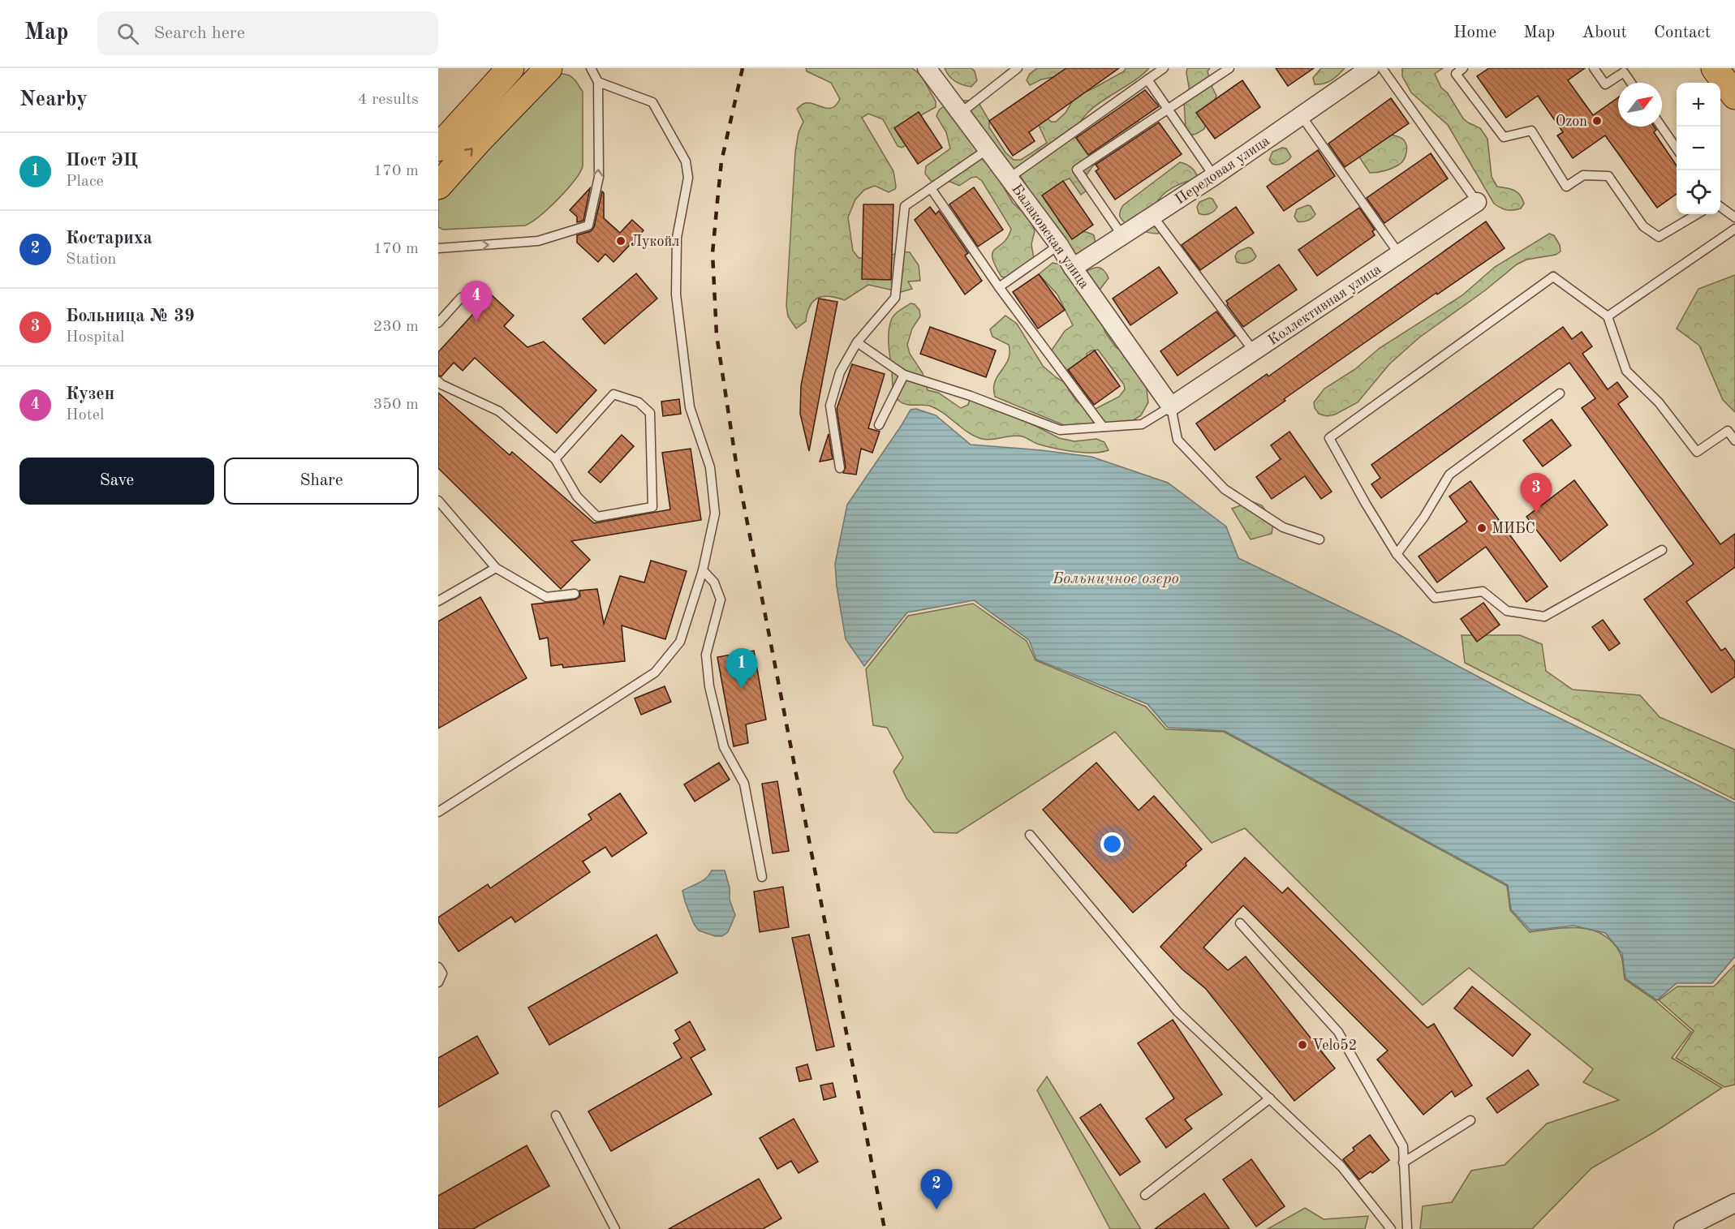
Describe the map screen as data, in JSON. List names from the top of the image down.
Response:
{
  "streets": {
    "street": ["Передовая улица", "Балаковская улица", "Коллективная улица"]
  },
  "crossings": [
    ["Передовая улица", "Балаковская улица"],
    ["Балаковская улица", "Коллективная улица"]
  ],
  "water": ["Больничное озеро"],
  "places": [
    "Ozon",
    "Лукойл",
    "МИБС",
    "Velo52"
  ],
  "north": "top right",
  "page": {
    "header": "Map",
    "search": "Search here",
    "nav": [
      "Home",
      "Map",
      "About",
      "Contact"
    ],
    "heading": ["Nearby", "4 results"],
    "map_buttons": ["+", "−"],
    "list": [
      {
        "mark": "1",
        "name": "Пост ЭЦ",
        "note": "Place",
        "value": "170 m"
      },
      {
        "mark": "2",
        "name": "Костариха",
        "note": "Station",
        "value": "170 m"
      },
      {
        "mark": "3",
        "name": "Больница № 39",
        "note": "Hospital",
        "value": "230 m"
      },
      {
        "mark": "4",
        "name": "Кузен",
        "note": "Hotel",
        "value": "350 m"
      }
    ],
    "pins": [
      "4",
      "3",
      "1",
      "2"
    ],
    "buttons": ["Save", "Share"]
  }
}
